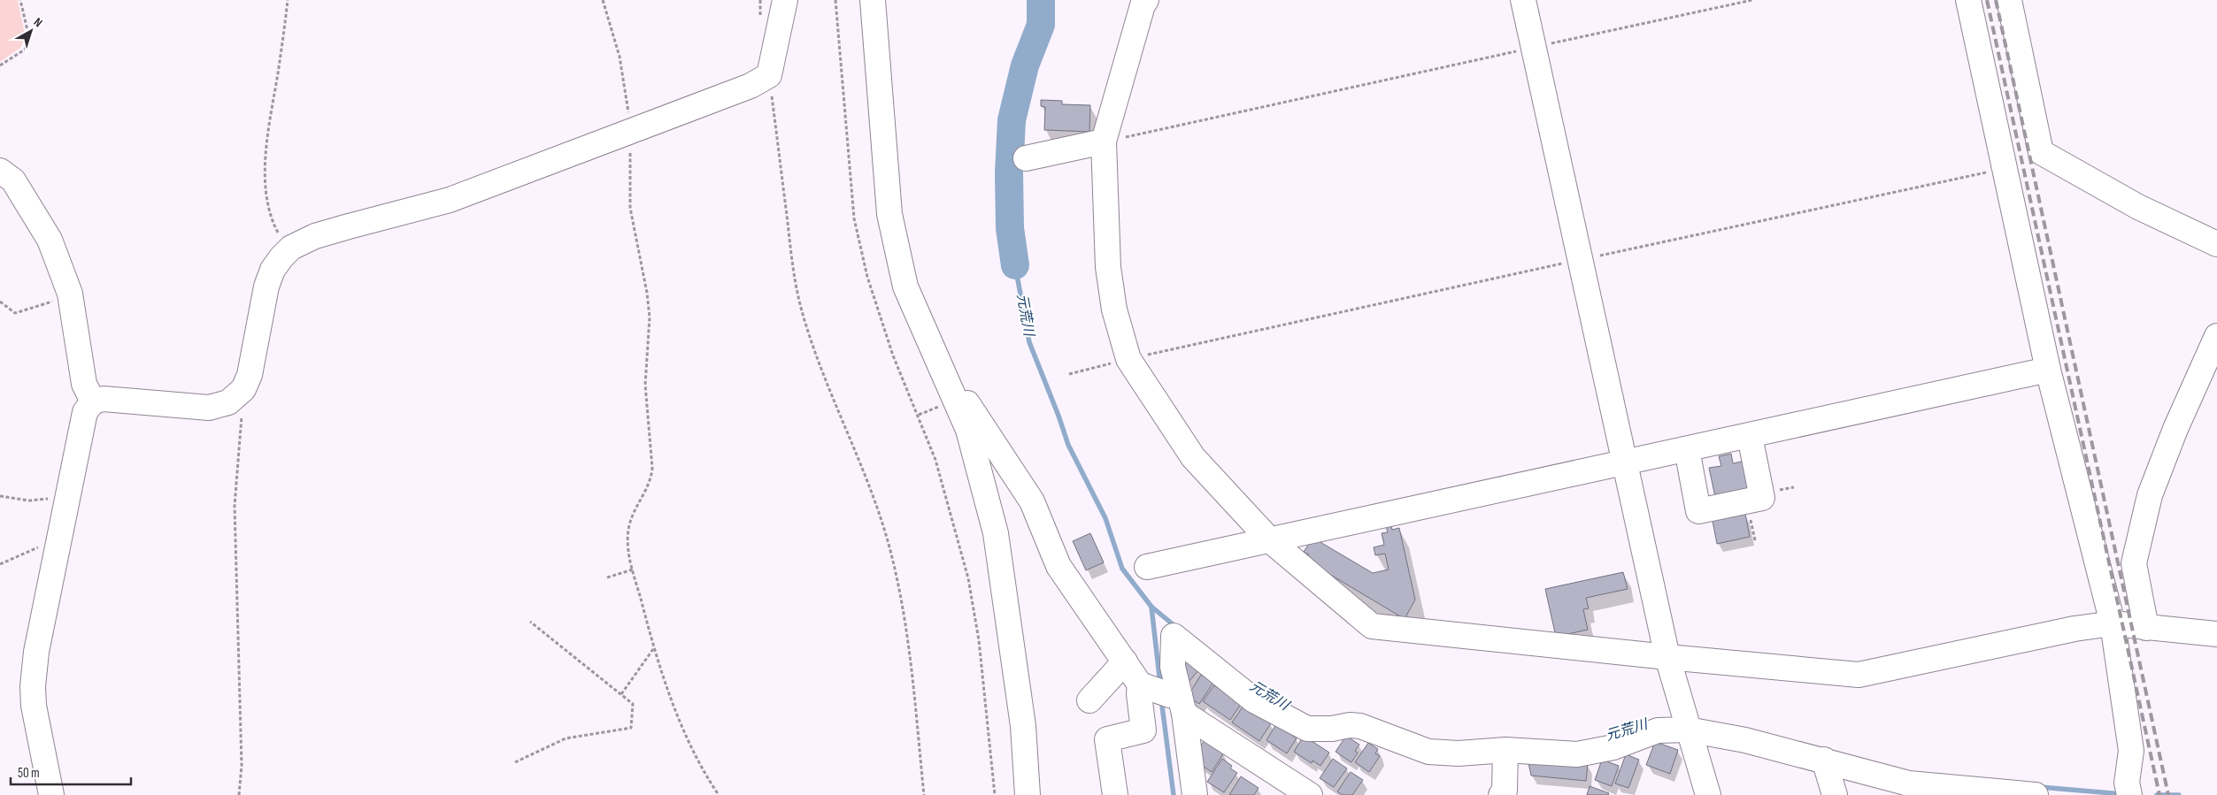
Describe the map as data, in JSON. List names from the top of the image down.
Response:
{
  "water": ["元荒川"],
  "scale_bar": "50 m",
  "north": "top right"
}
